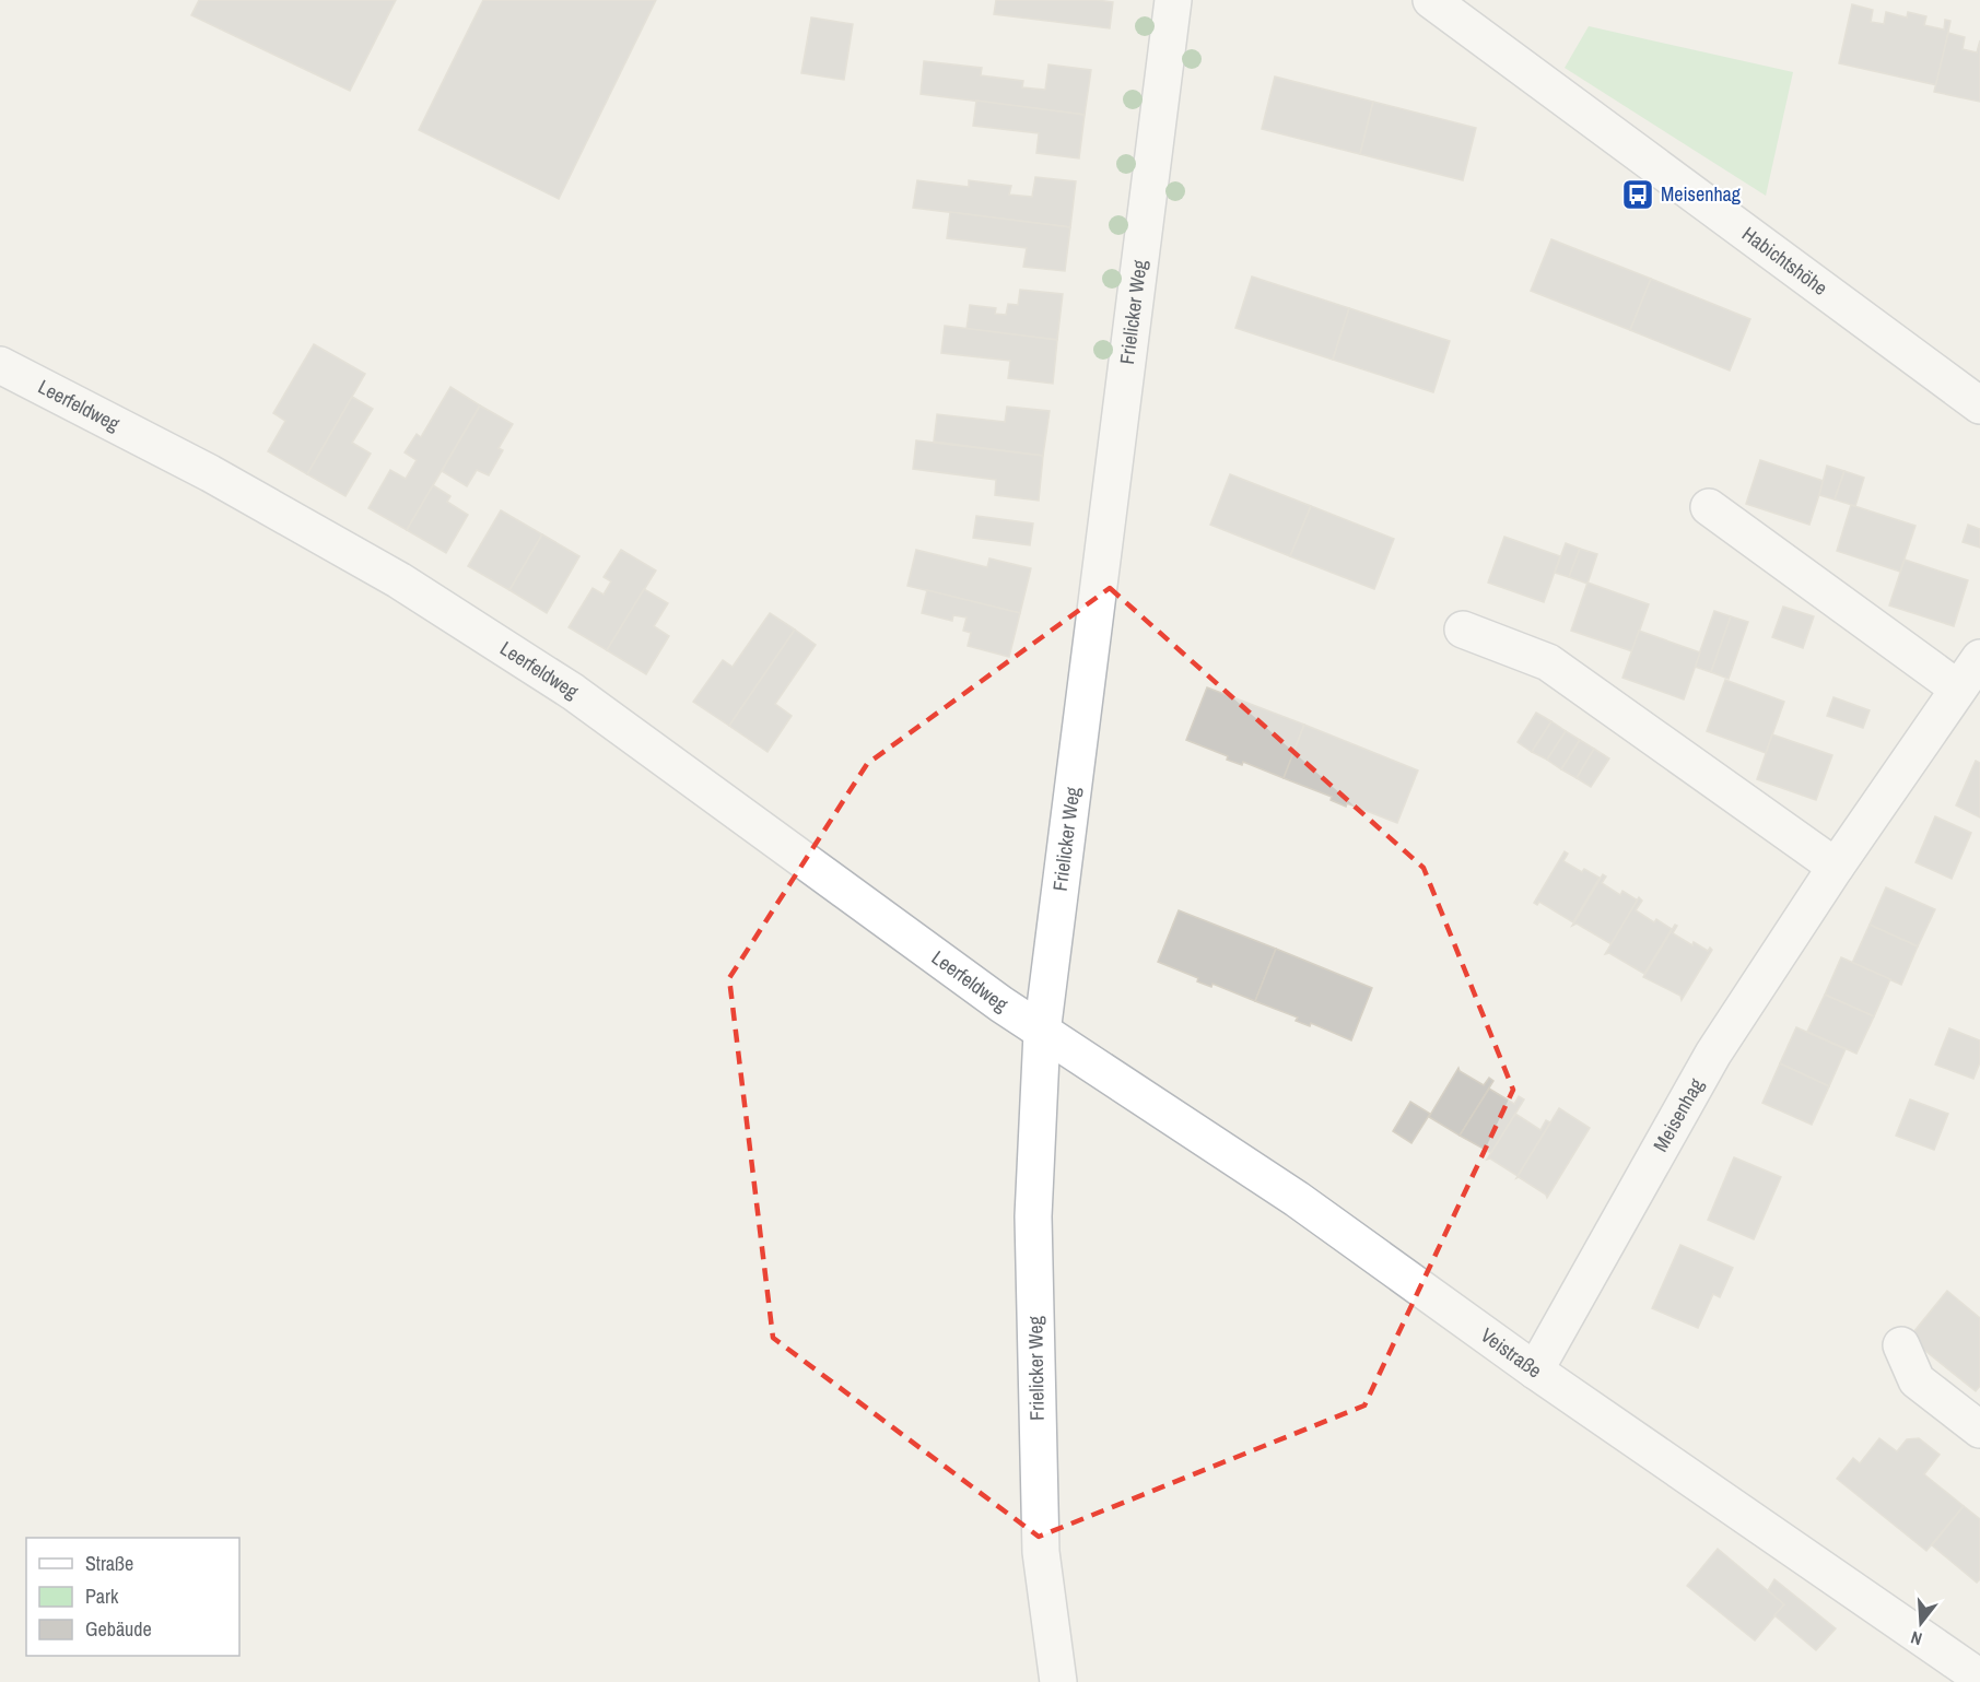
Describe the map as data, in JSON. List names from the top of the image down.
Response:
{
  "streets": {
    "street": [
      "Habichtshöhe",
      "Frielicker Weg",
      "Leerfeldweg",
      "Meisenhag",
      "Veistraße"
    ]
  },
  "crossings": [
    ["Frielicker Weg", "Leerfeldweg"],
    ["Frielicker Weg", "Veistraße"],
    ["Leerfeldweg", "Veistraße"],
    ["Meisenhag", "Veistraße"]
  ],
  "places": {
    "bus stop": ["Meisenhag"]
  },
  "legend": ["Straße", "Park", "Gebäude"],
  "north": "bottom"
}
